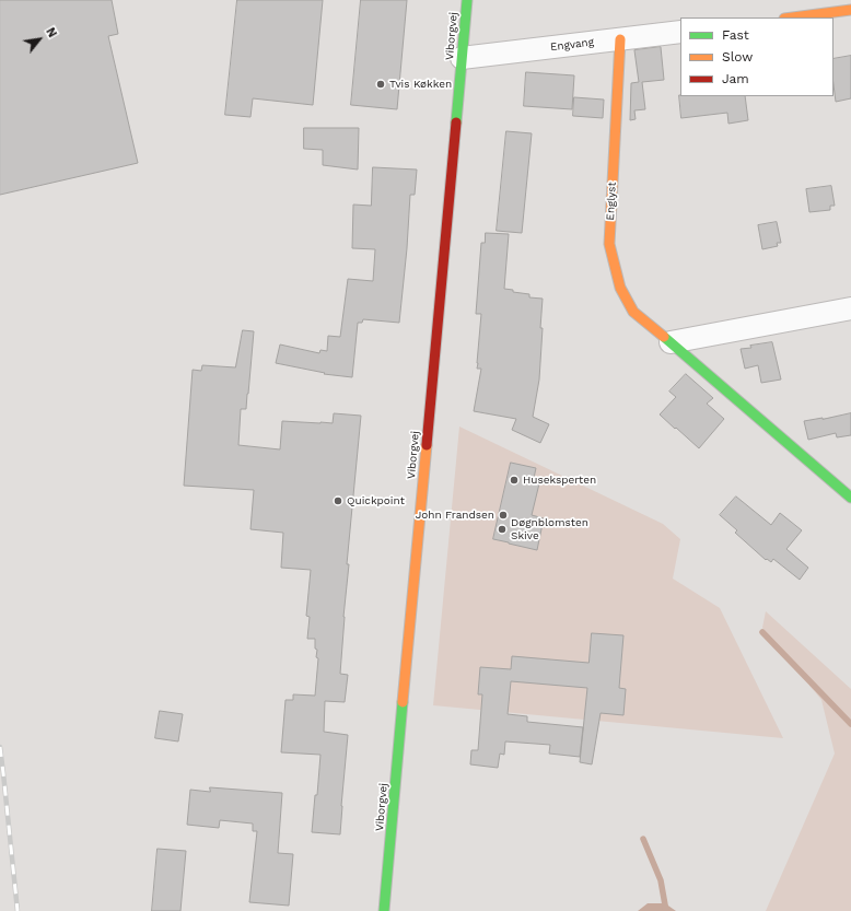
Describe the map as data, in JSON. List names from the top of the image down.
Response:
{
  "streets": {
    "street": ["Viborgvej", "Engvang", "Englyst"]
  },
  "crossings": [
    ["Viborgvej", "Engvang"],
    ["Engvang", "Englyst"]
  ],
  "places": [
    "Tvis Køkken",
    "Huseksperten",
    "Quickpoint",
    "John Frandsen",
    "Døgnblomsten Skive"
  ],
  "legend": ["Fast", "Slow", "Jam"],
  "north": "top right"
}
